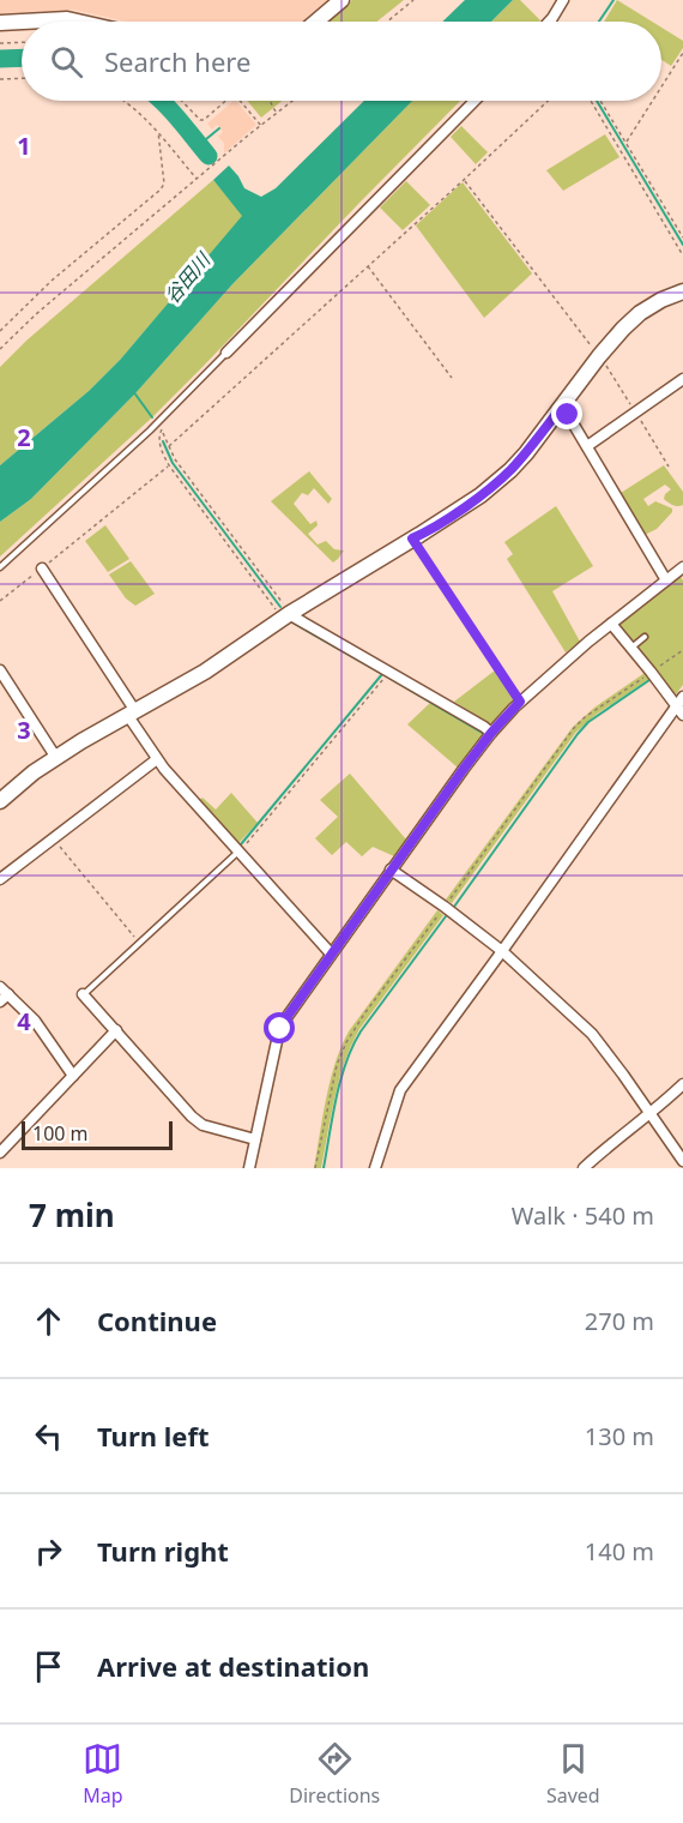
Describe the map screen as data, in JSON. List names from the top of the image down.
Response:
{
  "water": ["谷田川"],
  "scale_bar": "100 m",
  "page": {
    "search": "Search here",
    "scale": "100 m",
    "heading": ["7 min", "Walk · 540 m"],
    "list": [
      ["Continue", "270 m"],
      ["Turn left", "130 m"],
      ["Turn right", "140 m"],
      "Arrive at destination"
    ],
    "nav": ["Map", "Directions", "Saved"]
  },
  "grid": {
    "rows": [
      "1",
      "2",
      "3",
      "4"
    ]
  }
}
